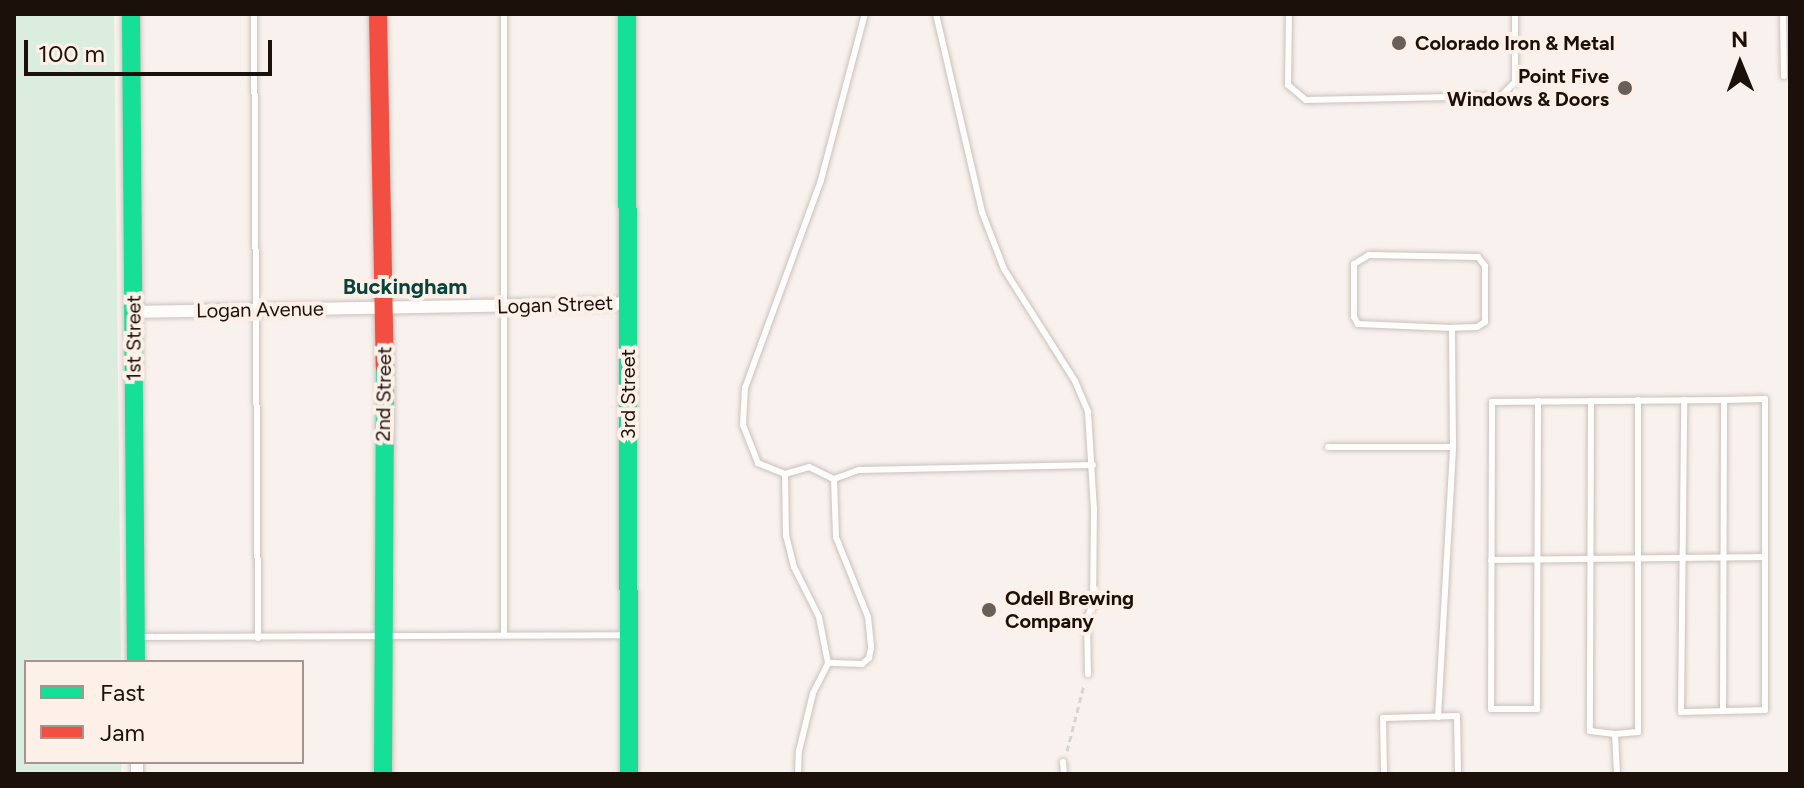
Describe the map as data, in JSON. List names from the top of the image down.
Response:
{
  "streets": {
    "street": [
      "Logan Street",
      "Logan Avenue",
      "1st Street",
      "2nd Street",
      "3rd Street"
    ]
  },
  "crossings": [
    ["Logan Street", "Logan Avenue"],
    ["Logan Street", "2nd Street"],
    ["Logan Street", "3rd Street"],
    ["Logan Avenue", "1st Street"],
    ["Logan Avenue", "2nd Street"]
  ],
  "districts": ["Buckingham"],
  "places": ["Colorado Iron & Metal", "Point Five Windows & Doors", "Odell Brewing Company"],
  "legend": ["Fast", "Jam"],
  "scale_bar": "100 m",
  "north": "top"
}
